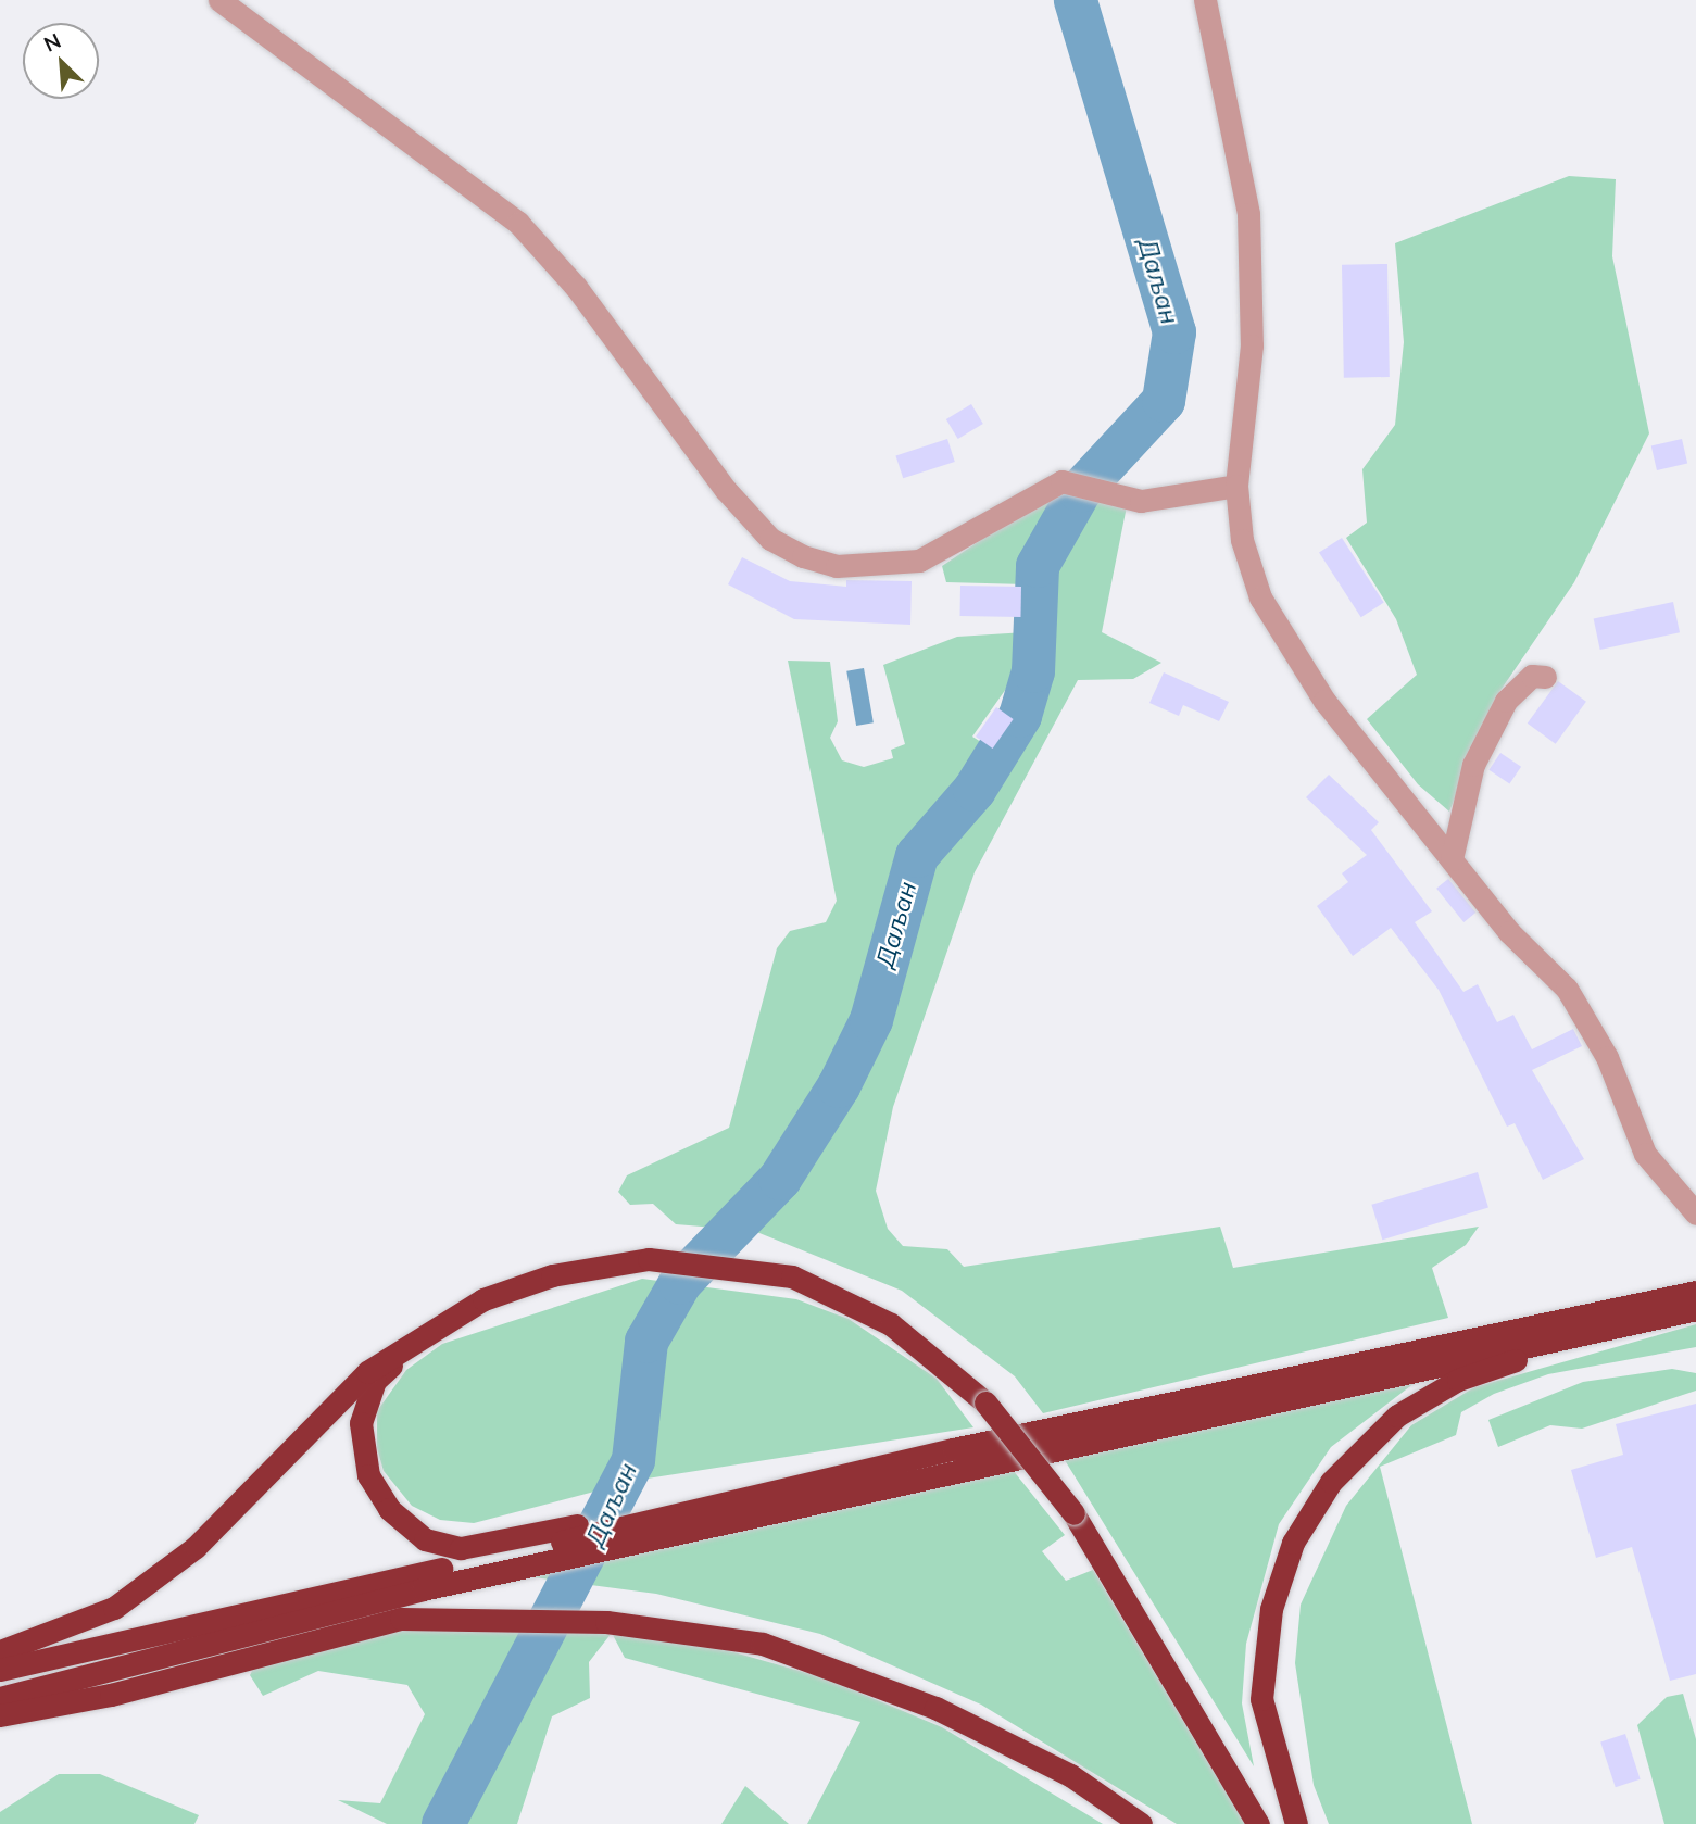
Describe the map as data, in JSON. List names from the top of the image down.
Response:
{
  "water": ["Даљан"],
  "north": "top left"
}
